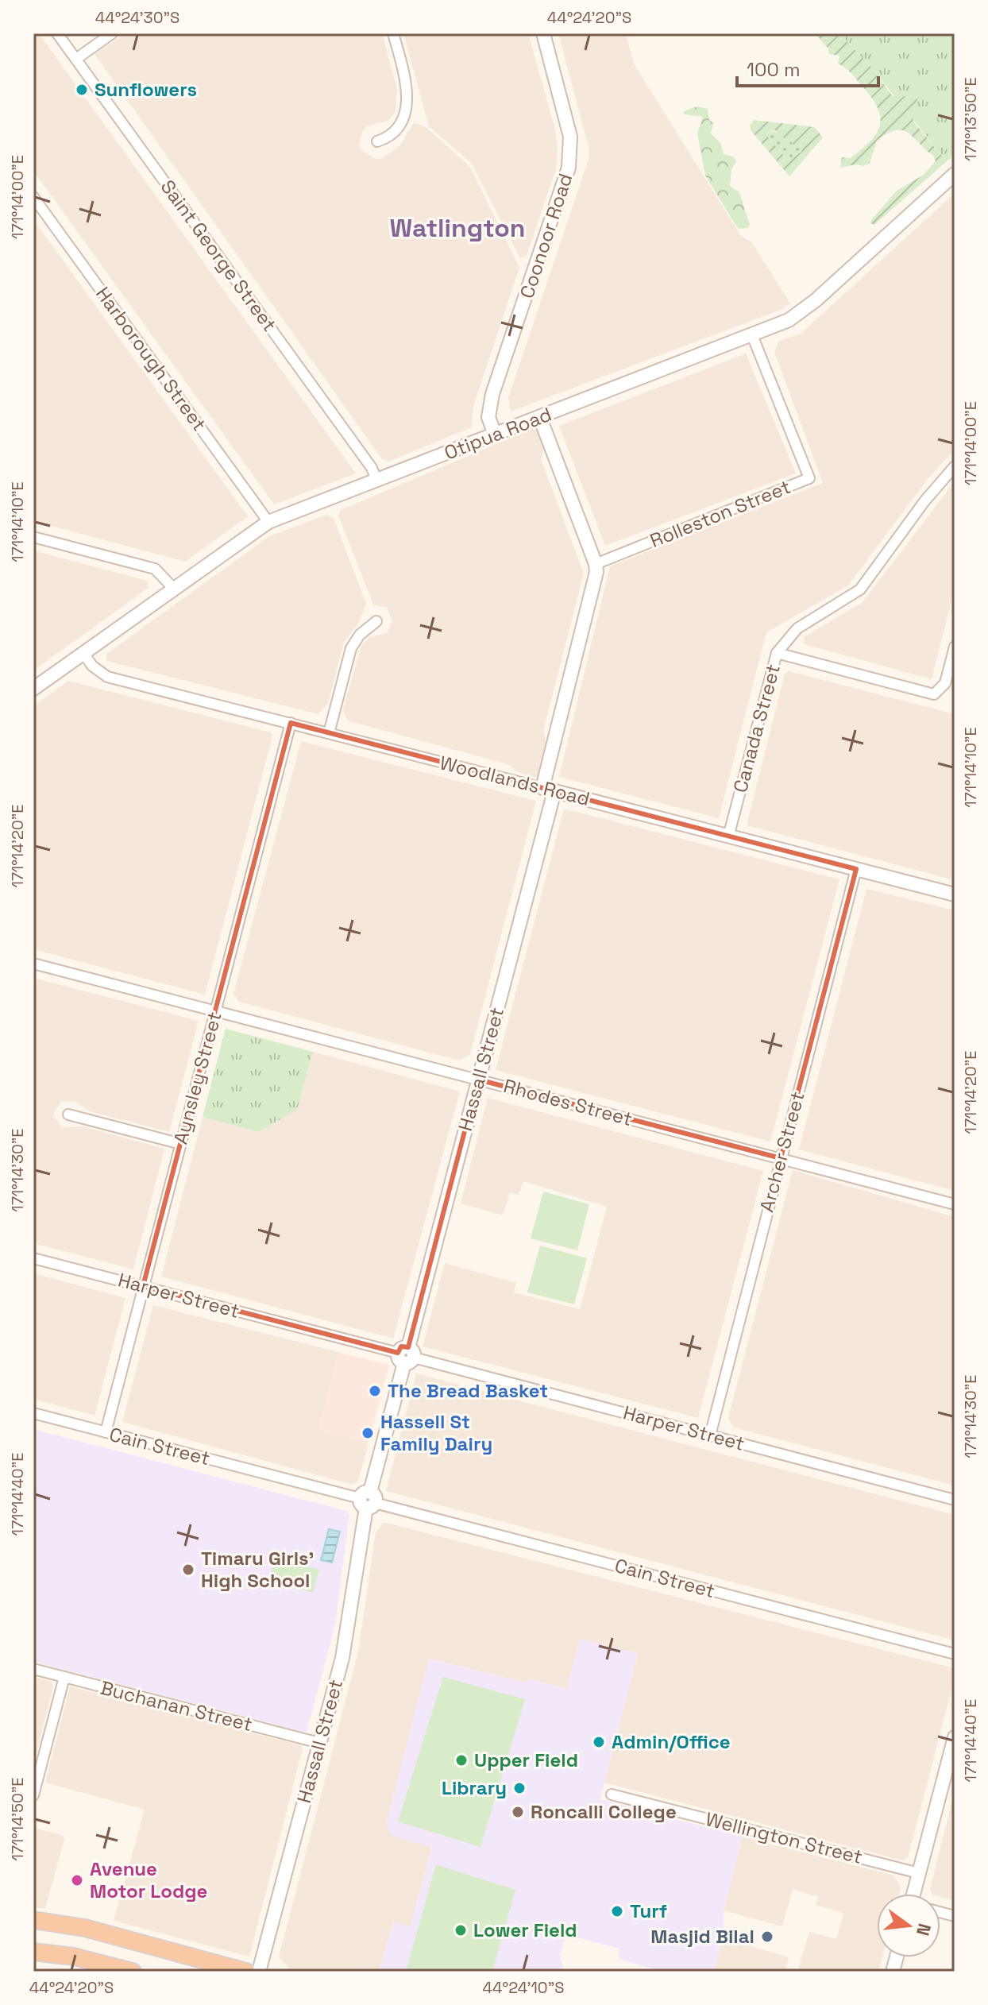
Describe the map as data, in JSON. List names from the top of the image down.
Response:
{
  "streets": {
    "street": [
      "Coonoor Road",
      "Saint George Street",
      "Harborough Street",
      "Otipua Road",
      "Rolleston Street",
      "Canada Street",
      "Woodlands Road",
      "Hassall Street",
      "Aynsley Street",
      "Rhodes Street",
      "Archer Street",
      "Harper Street",
      "Cain Street",
      "Buchanan Street",
      "Wellington Street"
    ]
  },
  "crossings": [
    ["Coonoor Road", "Otipua Road"],
    ["Saint George Street", "Otipua Road"],
    ["Harborough Street", "Otipua Road"],
    ["Otipua Road", "Rolleston Street"],
    ["Otipua Road", "Woodlands Road"],
    ["Otipua Road", "Hassall Street"],
    ["Rolleston Street", "Hassall Street"],
    ["Canada Street", "Woodlands Road"],
    ["Woodlands Road", "Hassall Street"],
    ["Woodlands Road", "Aynsley Street"],
    ["Woodlands Road", "Archer Street"],
    ["Hassall Street", "Rhodes Street"],
    ["Hassall Street", "Harper Street"],
    ["Hassall Street", "Cain Street"],
    ["Hassall Street", "Buchanan Street"],
    ["Aynsley Street", "Rhodes Street"],
    ["Aynsley Street", "Harper Street"],
    ["Aynsley Street", "Cain Street"],
    ["Rhodes Street", "Archer Street"],
    ["Archer Street", "Harper Street"]
  ],
  "districts": ["Watlington"],
  "places": [
    "Sunflowers",
    "The Bread Basket",
    "Hassell St Family Dairy",
    "Timaru Girls' High School",
    "Admin/Office",
    "Upper Field",
    "Library",
    "Roncalli College",
    "Avenue Motor Lodge",
    "Turf",
    "Lower Field",
    "Masjid Bilal"
  ],
  "scale_bar": "100 m",
  "north": "right",
  "coordinates": [
    "44°24'30\"S",
    "44°24'20\"S",
    "171°13'50\"E",
    "171°14'00\"E",
    "171°14'10\"E",
    "171°14'20\"E",
    "171°14'30\"E",
    "171°14'40\"E",
    "171°14'50\"E",
    "44°24'10\"S"
  ]
}
